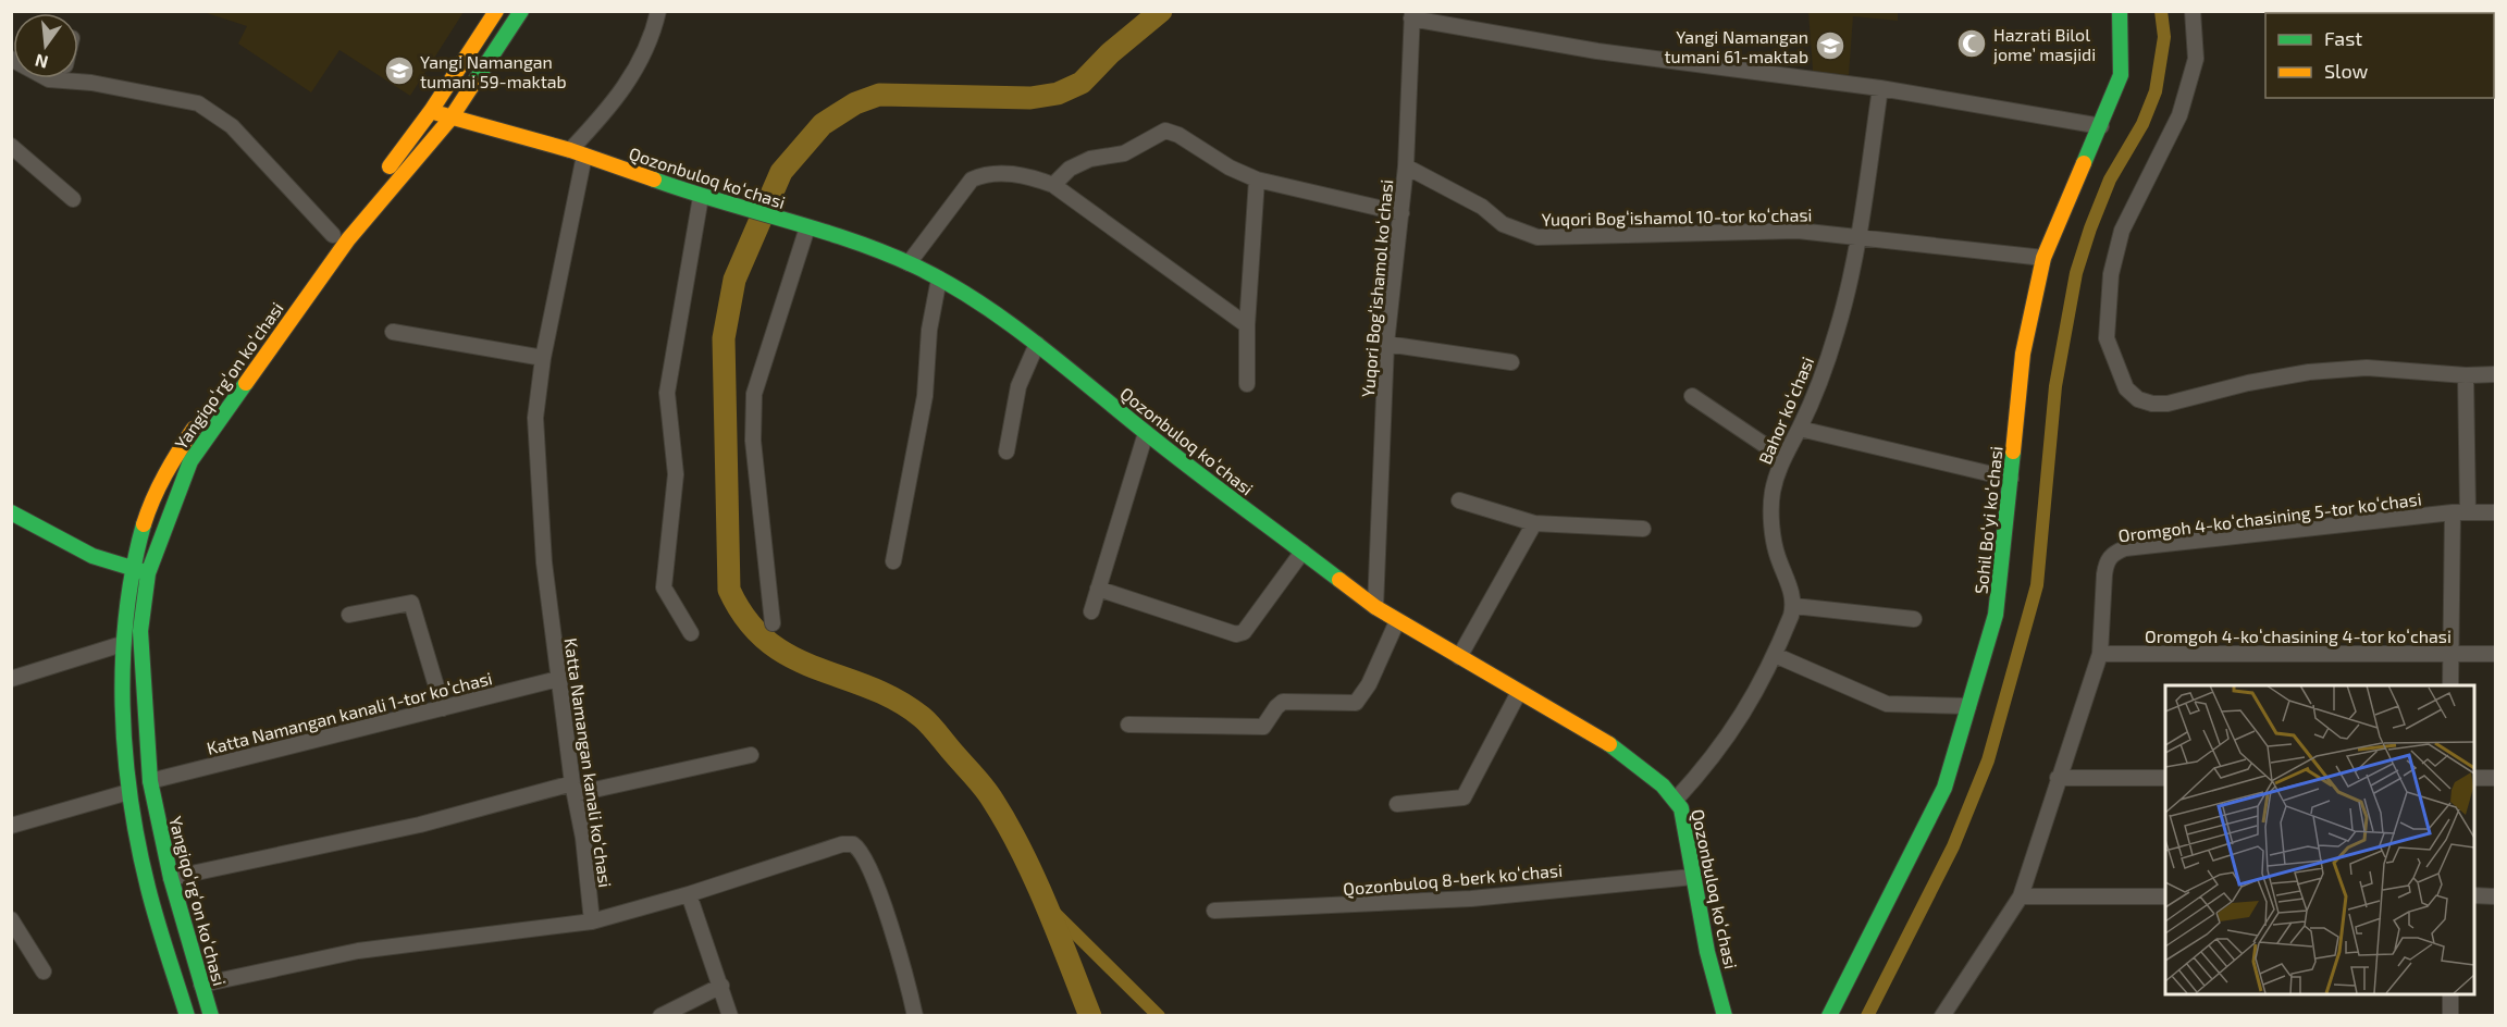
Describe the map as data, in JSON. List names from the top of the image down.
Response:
{
  "streets": {
    "main road": ["Qozonbuloq koʻchasi", "Yangiqoʻrgʻon koʻchasi", "Sohil Boʻyi koʻchasi"],
    "street": [
      "Yuqori Bogʻishamol 10-tor koʻchasi",
      "Yuqori Bogʻishamol koʻchasi",
      "Bahor koʻchasi",
      "Oromgoh 4-koʻchasining 5-tor koʻchasi",
      "Oromgoh 4-koʻchasining 4-tor koʻchasi",
      "Katta Namangan kanali 1-tor koʻchasi",
      "Katta Namangan kanali koʻchasi",
      "Qozonbuloq 8-berk koʻchasi"
    ]
  },
  "crossings": [
    ["Qozonbuloq koʻchasi", "Yuqori Bogʻishamol koʻchasi"],
    ["Qozonbuloq koʻchasi", "Yangiqoʻrgʻon koʻchasi"],
    ["Qozonbuloq koʻchasi", "Katta Namangan kanali koʻchasi"],
    ["Qozonbuloq koʻchasi", "Qozonbuloq 8-berk koʻchasi"],
    ["Yuqori Bogʻishamol 10-tor koʻchasi", "Yuqori Bogʻishamol koʻchasi"],
    ["Yuqori Bogʻishamol 10-tor koʻchasi", "Bahor koʻchasi"],
    ["Yuqori Bogʻishamol 10-tor koʻchasi", "Sohil Boʻyi koʻchasi"],
    ["Yangiqoʻrgʻon koʻchasi", "Katta Namangan kanali 1-tor koʻchasi"],
    ["Oromgoh 4-koʻchasining 5-tor koʻchasi", "Oromgoh 4-koʻchasining 4-tor koʻchasi"],
    ["Katta Namangan kanali 1-tor koʻchasi", "Katta Namangan kanali koʻchasi"]
  ],
  "places": {
    "mosque": ["Hazrati Bilol jome’ masjidi"],
    "school or university": ["Yangi Namangan tumani 61-maktab", "Yangi Namangan tumani 59-maktab"]
  },
  "legend": ["Fast", "Slow"],
  "north": "bottom"
}
